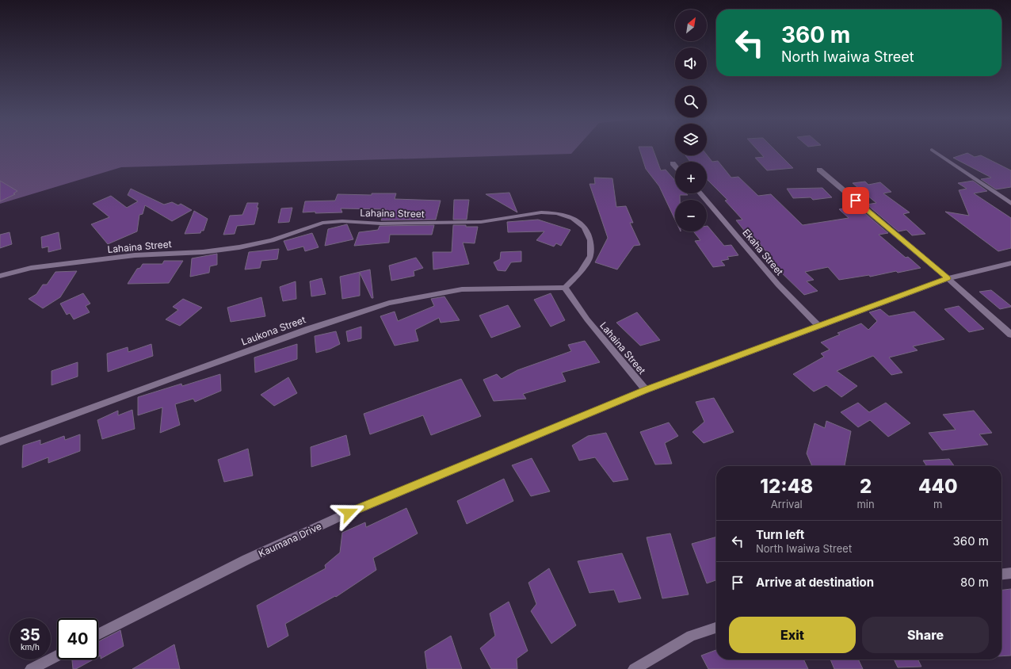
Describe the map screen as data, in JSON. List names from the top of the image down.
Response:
{
  "streets": {
    "street": [
      "Lahaina Street",
      "Ekaha Street",
      "Laukona Street",
      "Kaumana Drive"
    ]
  },
  "crossings": [
    ["Lahaina Street", "Laukona Street"],
    ["Lahaina Street", "Kaumana Drive"],
    ["Ekaha Street", "Kaumana Drive"]
  ],
  "north": "top right",
  "page": {
    "map_buttons": ["+", "−"],
    "turn": ["360 m", "North Iwaiwa Street"],
    "eta": [
      "12:48",
      "Arrival",
      "2",
      "min",
      "440",
      "m"
    ],
    "list": [
      {
        "name": "Turn left",
        "note": "North Iwaiwa Street",
        "value": "360 m"
      },
      {
        "name": "Arrive at destination",
        "value": "80 m"
      }
    ],
    "buttons": ["Exit", "Share"],
    "speed": "35 km/h",
    "limit": "40"
  }
}
